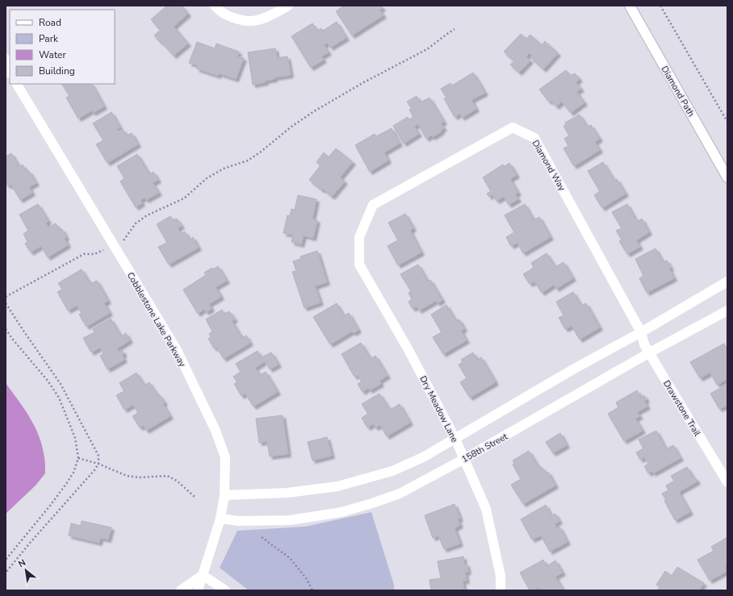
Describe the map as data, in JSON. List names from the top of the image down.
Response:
{
  "streets": {
    "street": [
      "Diamond Path",
      "Diamond Way",
      "Cobblestone Lake Parkway",
      "Drawstone Trail",
      "Dry Meadow Lane",
      "158th Street"
    ]
  },
  "crossings": [
    ["Diamond Way", "Drawstone Trail"],
    ["Diamond Way", "Dry Meadow Lane"],
    ["Cobblestone Lake Parkway", "158th Street"],
    ["Drawstone Trail", "158th Street"],
    ["Dry Meadow Lane", "158th Street"]
  ],
  "legend": [
    "Road",
    "Park",
    "Water",
    "Building"
  ],
  "north": "top left"
}
